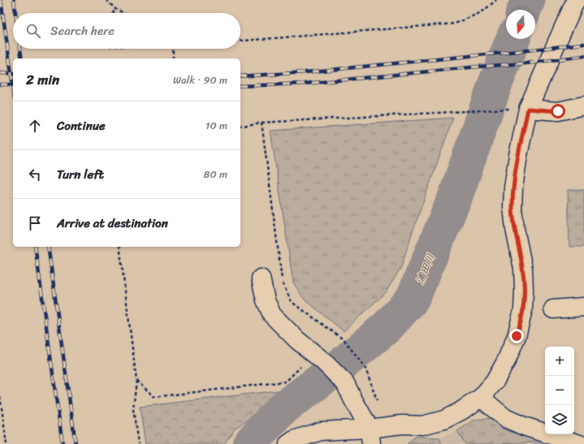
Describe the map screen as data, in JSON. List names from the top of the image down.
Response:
{
  "water": ["浦田川"],
  "north": "bottom",
  "page": {
    "search": "Search here",
    "heading": ["2 min", "Walk · 90 m"],
    "list": [
      ["Continue", "10 m"],
      ["Turn left", "80 m"],
      "Arrive at destination"
    ],
    "map_buttons": ["+", "−"]
  }
}
